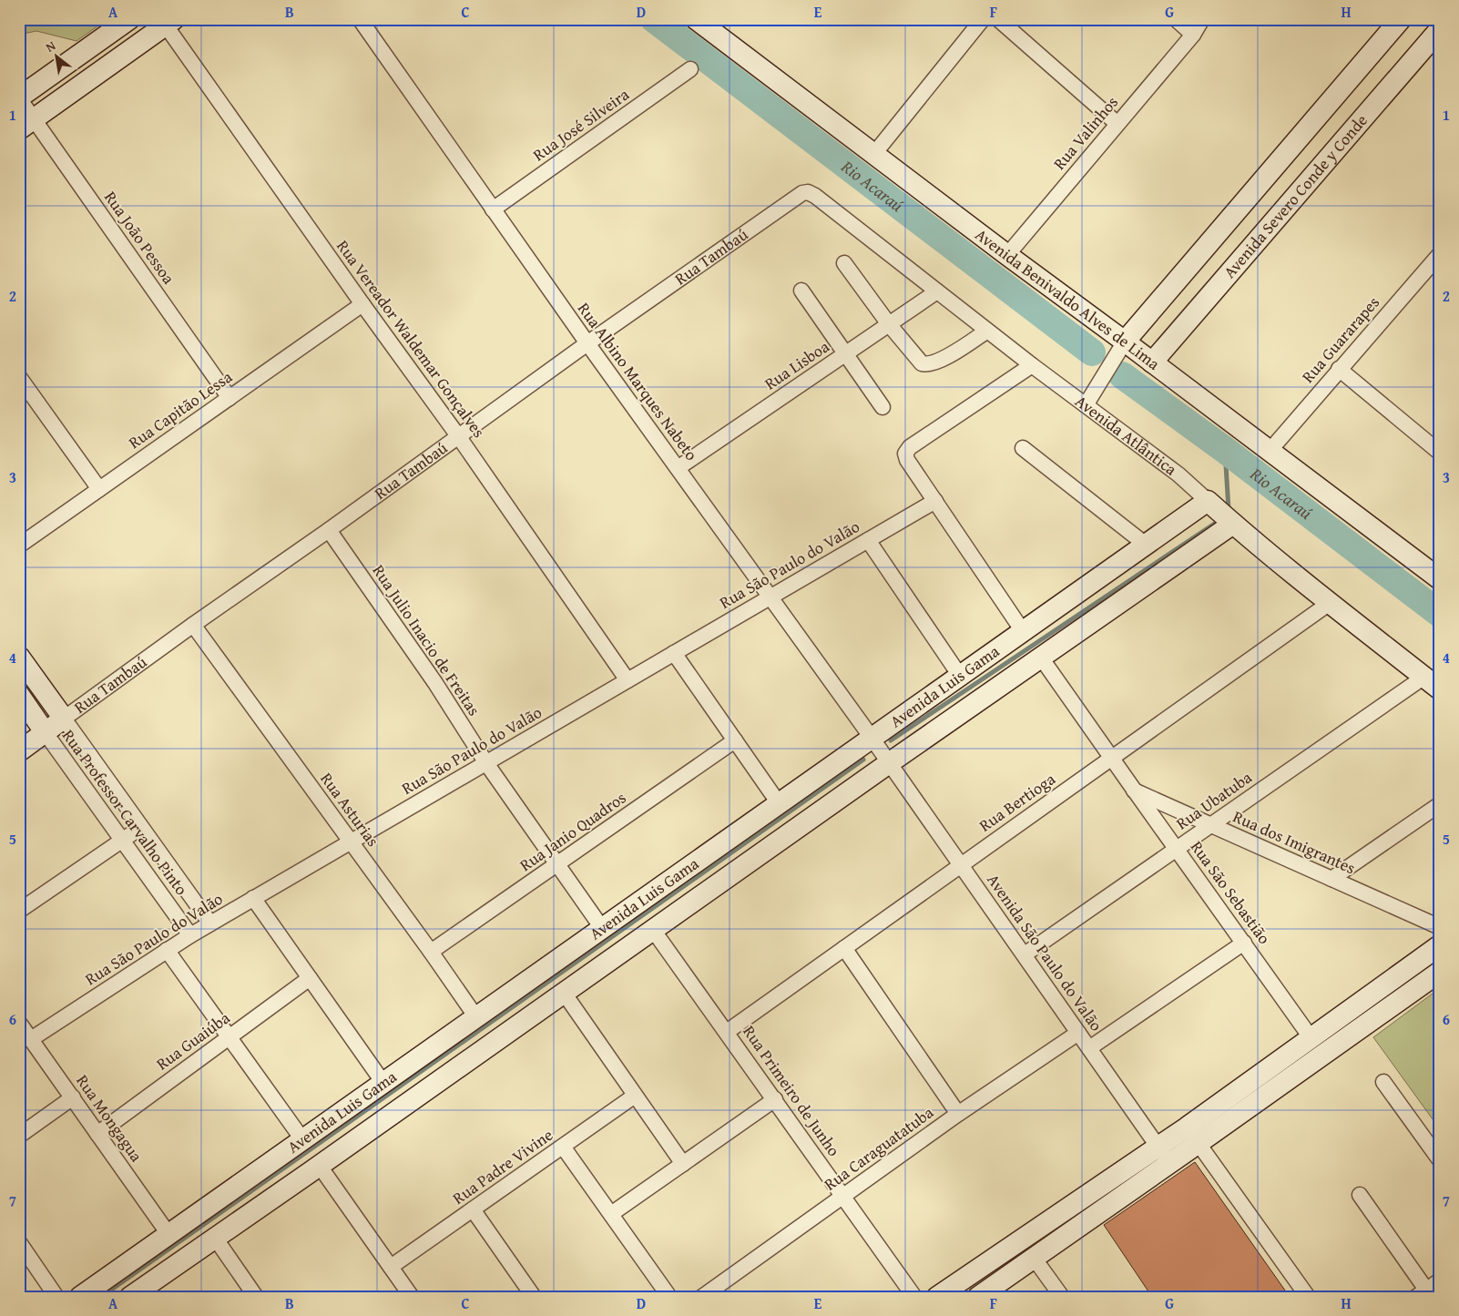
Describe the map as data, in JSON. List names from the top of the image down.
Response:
{
  "streets": {
    "street": [
      "Rua José Silveira",
      "Rua Valinhos",
      "Avenida Severo Conde y Conde",
      "Rua João Pessoa",
      "Rua Tambaú",
      "Avenida Benivaldo Alves de Lima",
      "Rua Vereador Waldemar Gonçalves",
      "Rua Guararapes",
      "Rua Lisboa",
      "Rua Albino Marques Nabeto",
      "Rua Capitão Lessa",
      "Avenida Atlântica",
      "Rua São Paulo do Valão",
      "Rua Julio Inacio de Freitas",
      "Avenida Luis Gama",
      "Rua Ubatuba",
      "Rua Bertioga",
      "Rua Asturias",
      "Rua Professor Carvalho Pinto",
      "Rua Janio Quadros",
      "Rua dos Imigrantes",
      "Rua São Sebastião",
      "Avenida São Paulo do Valão",
      "Rua Guaiúba",
      "Rua Primeiro de Junho",
      "Rua Mongagua",
      "Rua Caraguatatuba",
      "Rua Padre Vivine"
    ]
  },
  "crossings": [
    ["Rua José Silveira", "Rua Albino Marques Nabeto"],
    ["Rua Valinhos", "Avenida Benivaldo Alves de Lima"],
    ["Avenida Severo Conde y Conde", "Avenida Benivaldo Alves de Lima"],
    ["Rua João Pessoa", "Rua Capitão Lessa"],
    ["Rua Tambaú", "Rua Vereador Waldemar Gonçalves"],
    ["Rua Tambaú", "Rua Albino Marques Nabeto"],
    ["Rua Tambaú", "Avenida Atlântica"],
    ["Rua Tambaú", "Rua Julio Inacio de Freitas"],
    ["Rua Tambaú", "Rua Asturias"],
    ["Rua Tambaú", "Rua Professor Carvalho Pinto"],
    ["Avenida Benivaldo Alves de Lima", "Rua Guararapes"],
    ["Rua Vereador Waldemar Gonçalves", "Rua Capitão Lessa"],
    ["Rua Vereador Waldemar Gonçalves", "Rua São Paulo do Valão"],
    ["Rua Lisboa", "Rua Albino Marques Nabeto"],
    ["Rua Lisboa", "Avenida Atlântica"],
    ["Rua Albino Marques Nabeto", "Rua São Paulo do Valão"],
    ["Rua Albino Marques Nabeto", "Avenida Luis Gama"],
    ["Rua Albino Marques Nabeto", "Avenida São Paulo do Valão"],
    ["Avenida Atlântica", "Avenida Luis Gama"],
    ["Avenida Atlântica", "Rua Ubatuba"],
    ["Avenida Atlântica", "Rua Bertioga"],
    ["Rua São Paulo do Valão", "Rua Julio Inacio de Freitas"],
    ["Rua São Paulo do Valão", "Rua Asturias"],
    ["Rua São Paulo do Valão", "Rua Professor Carvalho Pinto"],
    ["Rua São Paulo do Valão", "Rua Mongagua"],
    ["Rua Julio Inacio de Freitas", "Avenida Luis Gama"],
    ["Rua Julio Inacio de Freitas", "Rua Janio Quadros"],
    ["Avenida Luis Gama", "Rua Asturias"],
    ["Avenida Luis Gama", "Rua São Sebastião"],
    ["Avenida Luis Gama", "Avenida São Paulo do Valão"],
    ["Avenida Luis Gama", "Rua Primeiro de Junho"],
    ["Avenida Luis Gama", "Rua Mongagua"],
    ["Rua Ubatuba", "Rua dos Imigrantes"],
    ["Rua Ubatuba", "Rua São Sebastião"],
    ["Rua Ubatuba", "Avenida São Paulo do Valão"],
    ["Rua Bertioga", "Rua São Sebastião"],
    ["Rua Bertioga", "Avenida São Paulo do Valão"],
    ["Rua Bertioga", "Rua Primeiro de Junho"],
    ["Rua Asturias", "Rua Janio Quadros"],
    ["Rua dos Imigrantes", "Rua São Sebastião"],
    ["Avenida São Paulo do Valão", "Rua Caraguatatuba"],
    ["Rua Guaiúba", "Rua Mongagua"],
    ["Rua Primeiro de Junho", "Rua Caraguatatuba"]
  ],
  "water": ["Rio Acaraú"],
  "north": "top left",
  "grid": {
    "columns": [
      "A",
      "B",
      "C",
      "D",
      "E",
      "F",
      "G",
      "H"
    ],
    "rows": [
      "1",
      "2",
      "3",
      "4",
      "5",
      "6",
      "7"
    ]
  }
}
